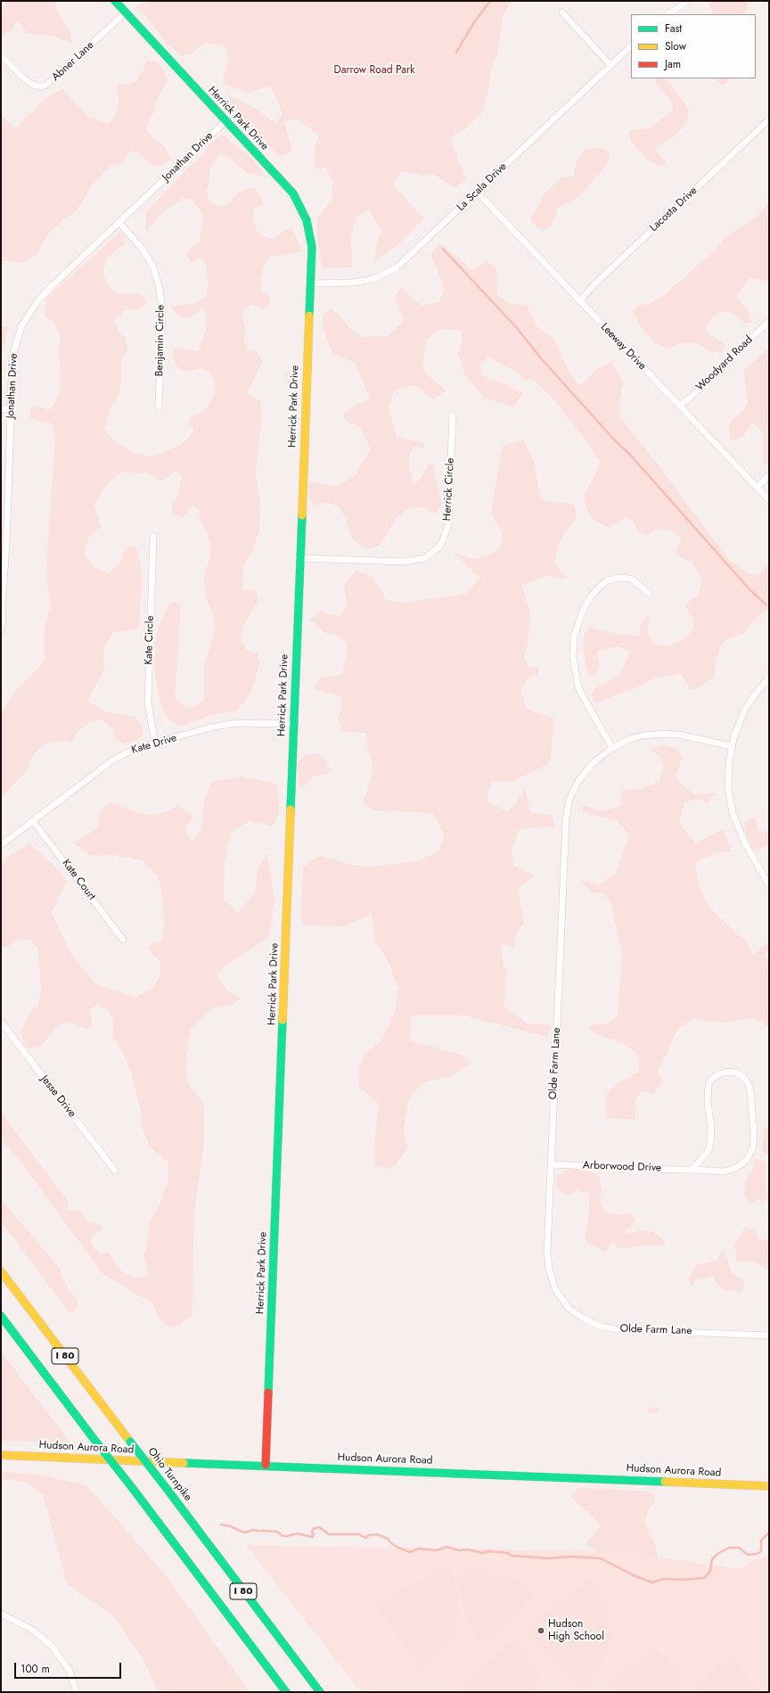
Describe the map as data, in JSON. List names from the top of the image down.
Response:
{
  "streets": {
    "main road": [
      "Herrick Park Drive",
      "I 80",
      "Hudson Aurora Road",
      "Ohio Turnpike"
    ],
    "street": [
      "Abner Lane",
      "Jonathan Drive",
      "La Scala Drive",
      "Lacosta Drive",
      "Benjamin Circle",
      "Leeway Drive",
      "Woodyard Road",
      "Herrick Circle",
      "Kate Circle",
      "Kate Drive",
      "Kate Court",
      "Olde Farm Lane",
      "Jesse Drive",
      "Arborwood Drive"
    ]
  },
  "crossings": [
    ["Abner Lane", "Herrick Park Drive"],
    ["Herrick Park Drive", "Jonathan Drive"],
    ["Herrick Park Drive", "La Scala Drive"],
    ["Herrick Park Drive", "Herrick Circle"],
    ["Herrick Park Drive", "Kate Drive"],
    ["Herrick Park Drive", "Hudson Aurora Road"],
    ["Jonathan Drive", "Benjamin Circle"],
    ["La Scala Drive", "Leeway Drive"],
    ["Lacosta Drive", "Leeway Drive"],
    ["Leeway Drive", "Woodyard Road"],
    ["Kate Circle", "Kate Drive"],
    ["Kate Drive", "Kate Court"],
    ["Olde Farm Lane", "Arborwood Drive"]
  ],
  "parks": ["Darrow Road Park"],
  "places": ["Hudson High School"],
  "legend": ["Fast", "Slow", "Jam"],
  "scale_bar": "100 m"
}
